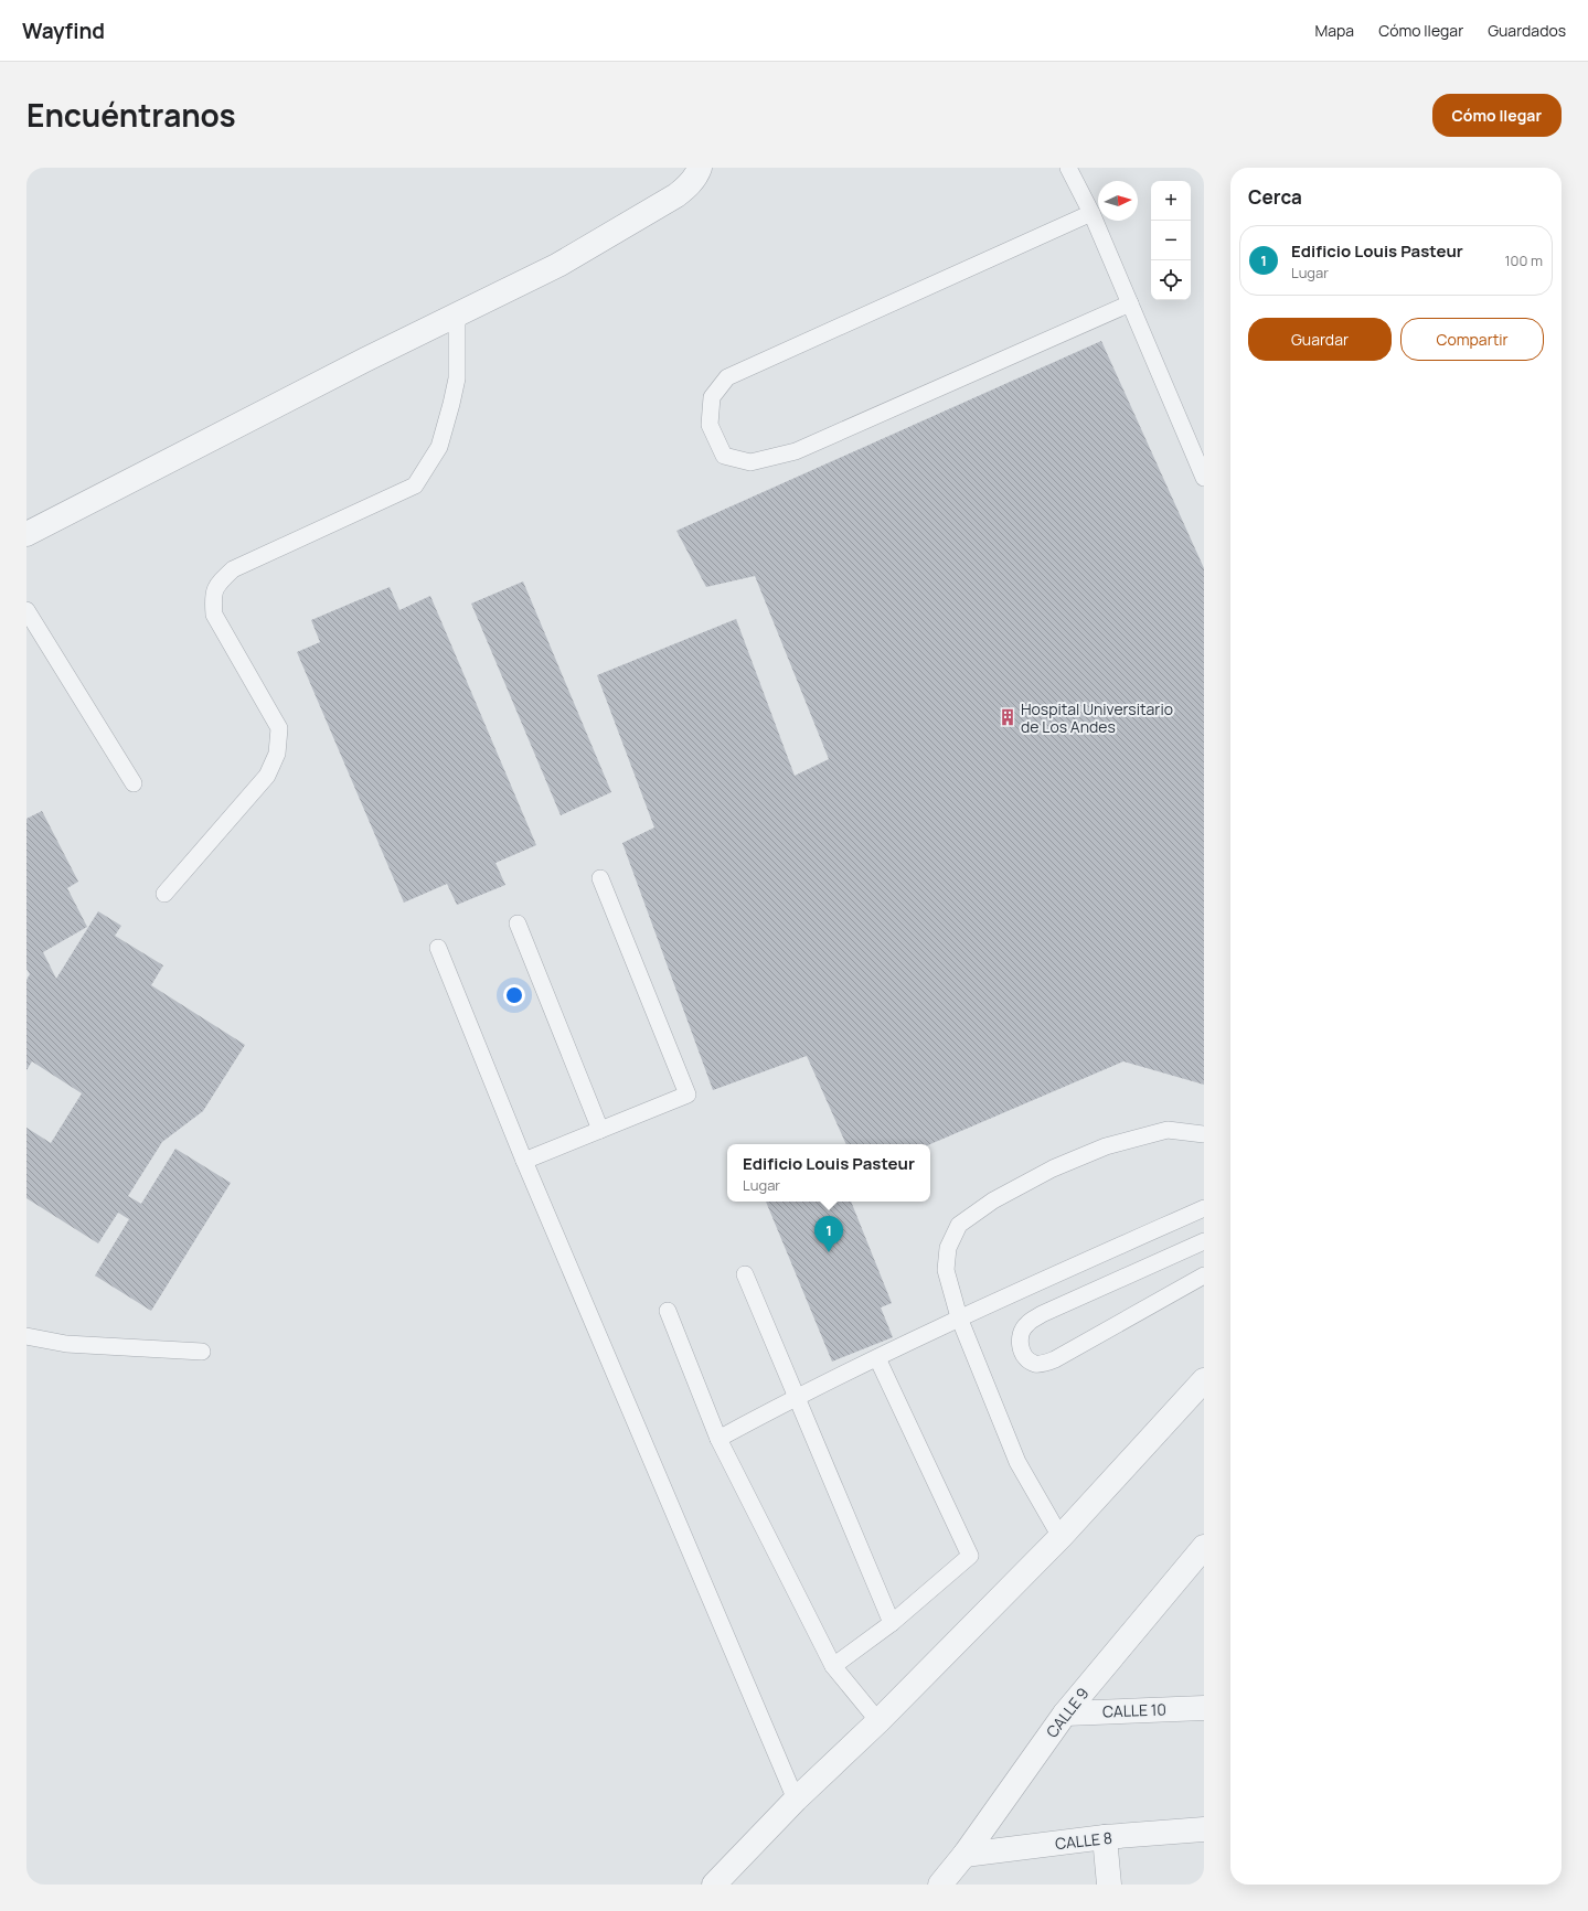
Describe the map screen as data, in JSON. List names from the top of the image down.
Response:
{
  "streets": {
    "street": ["CALLE 10", "CALLE 9", "CALLE 8"]
  },
  "crossings": [
    ["CALLE 10", "CALLE 9"],
    ["CALLE 9", "CALLE 8"]
  ],
  "places": {
    "building": ["Hospital Universitario de Los Andes"]
  },
  "north": "right",
  "page": {
    "header": "Wayfind",
    "nav": ["Mapa", "Cómo llegar", "Guardados"],
    "title": "Encuéntranos",
    "buttons": [
      "Cómo llegar",
      ["Guardar", "Compartir"]
    ],
    "heading": "Cerca",
    "map_buttons": ["+", "−"],
    "list": [
      {
        "mark": "1",
        "name": "Edificio Louis Pasteur",
        "note": "Lugar",
        "value": "100 m"
      }
    ],
    "popup": ["Edificio Louis Pasteur", "Lugar"],
    "pins": "1"
  }
}
